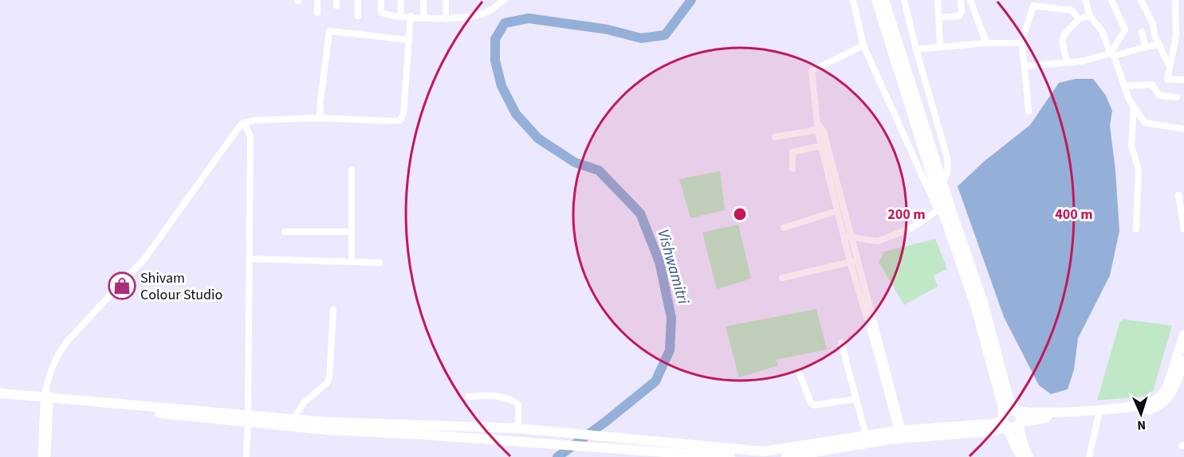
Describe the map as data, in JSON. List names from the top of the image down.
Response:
{
  "water": ["Vishwamitri"],
  "places": {
    "shop": ["Shivam Colour Studio"]
  },
  "north": "bottom",
  "rings": ["200 m", "400 m"]
}
